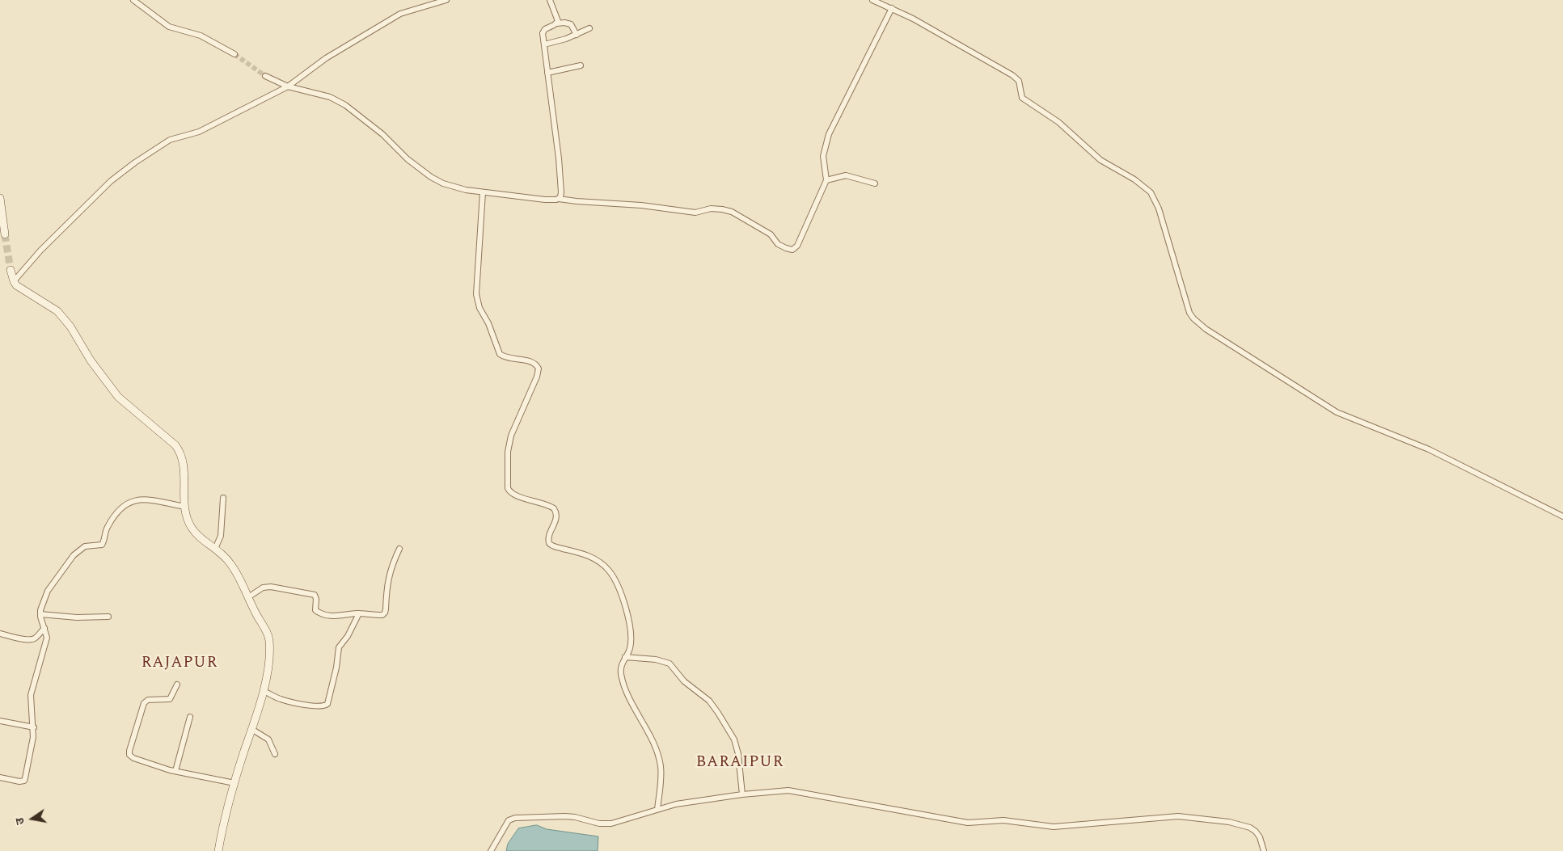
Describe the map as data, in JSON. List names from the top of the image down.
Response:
{
  "districts": ["RAJAPUR", "BARAIPUR"],
  "north": "left"
}
